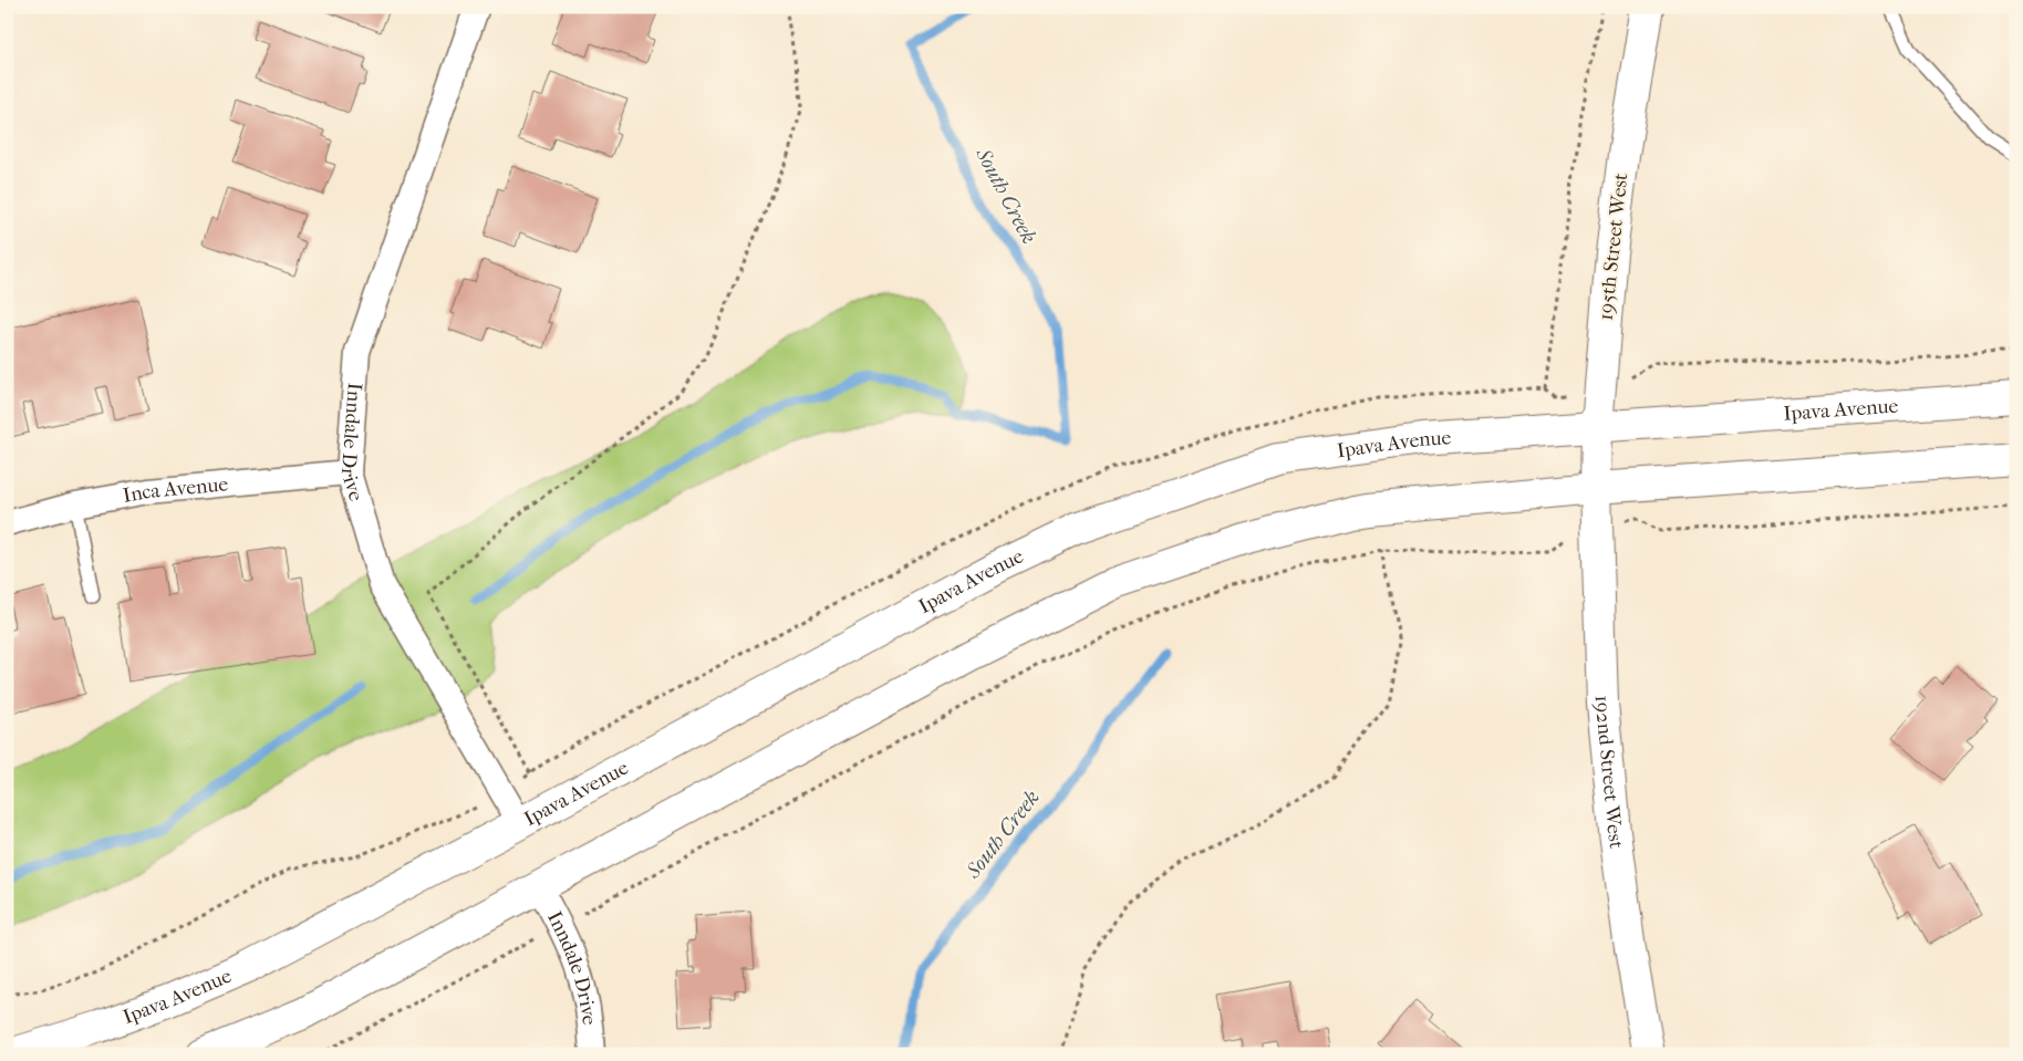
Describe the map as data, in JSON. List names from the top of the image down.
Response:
{
  "streets": {
    "street": [
      "195th Street West",
      "Ipava Avenue",
      "Inndale Drive",
      "Inca Avenue",
      "192nd Street West"
    ]
  },
  "crossings": [
    ["195th Street West", "Ipava Avenue"],
    ["195th Street West", "192nd Street West"],
    ["Ipava Avenue", "Inndale Drive"],
    ["Inndale Drive", "Inca Avenue"]
  ],
  "water": ["South Creek"]
}
